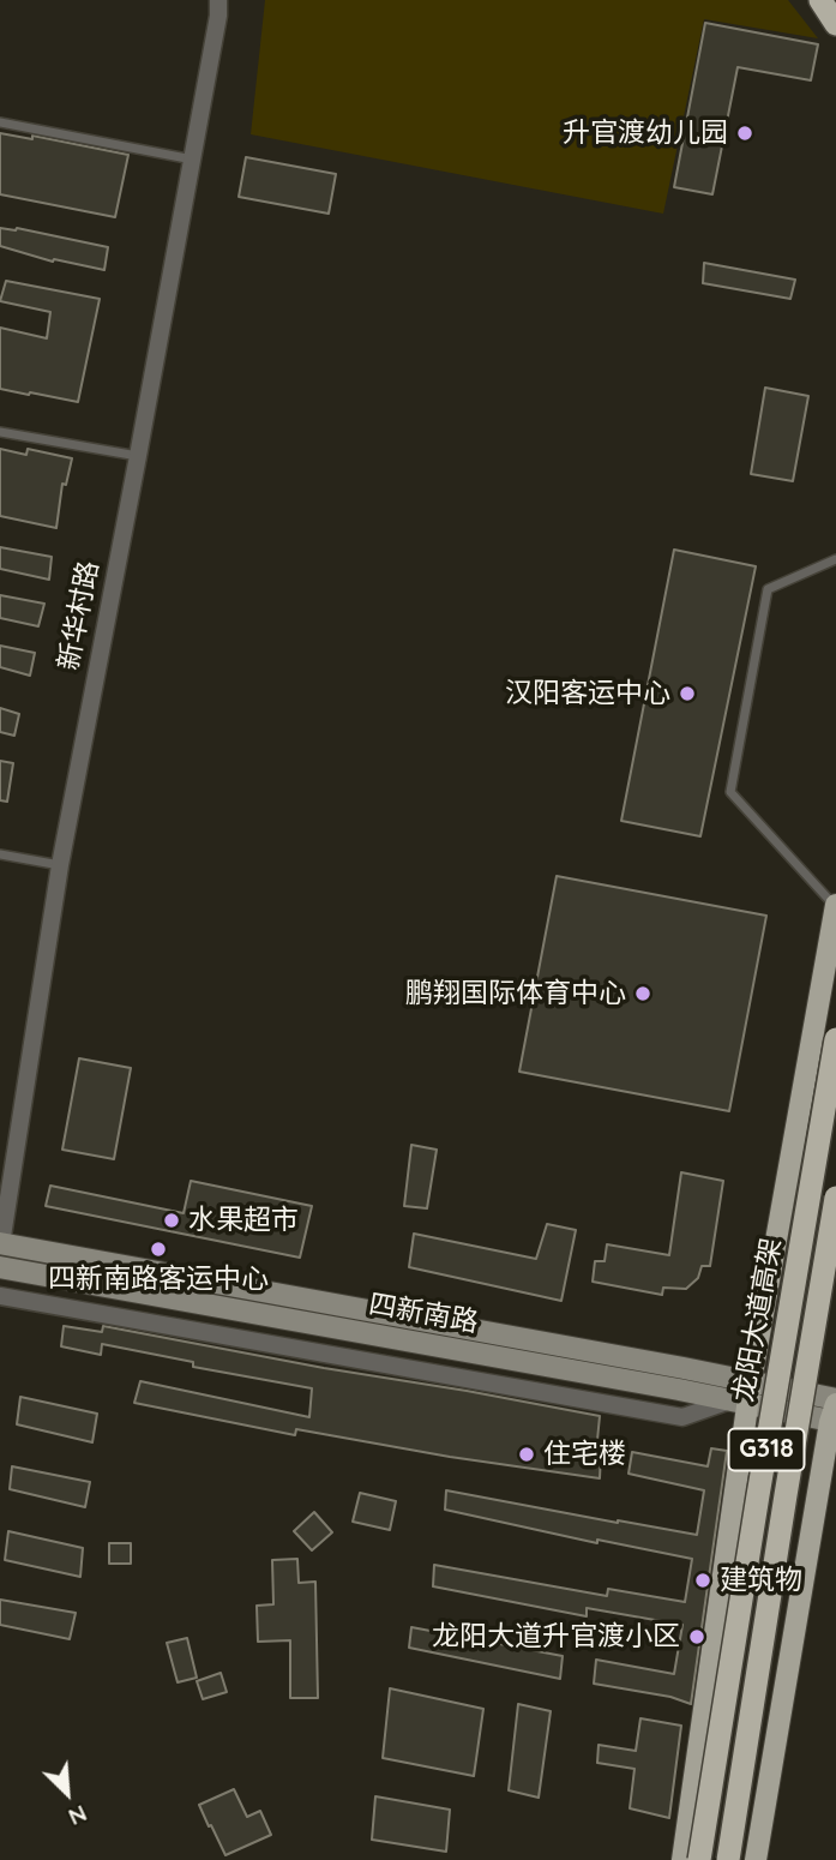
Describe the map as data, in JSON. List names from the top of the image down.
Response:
{
  "streets": {
    "highway": ["龙阳大道高架", "G318"],
    "main road": ["四新南路"],
    "street": ["新华村路"]
  },
  "crossings": [
    ["新华村路", "四新南路"]
  ],
  "places": [
    "升官渡幼儿园",
    "汉阳客运中心",
    "鹏翔国际体育中心",
    "水果超市",
    "四新南路客运中心",
    "住宅楼",
    "建筑物",
    "龙阳大道升官渡小区"
  ],
  "north": "bottom right"
}
